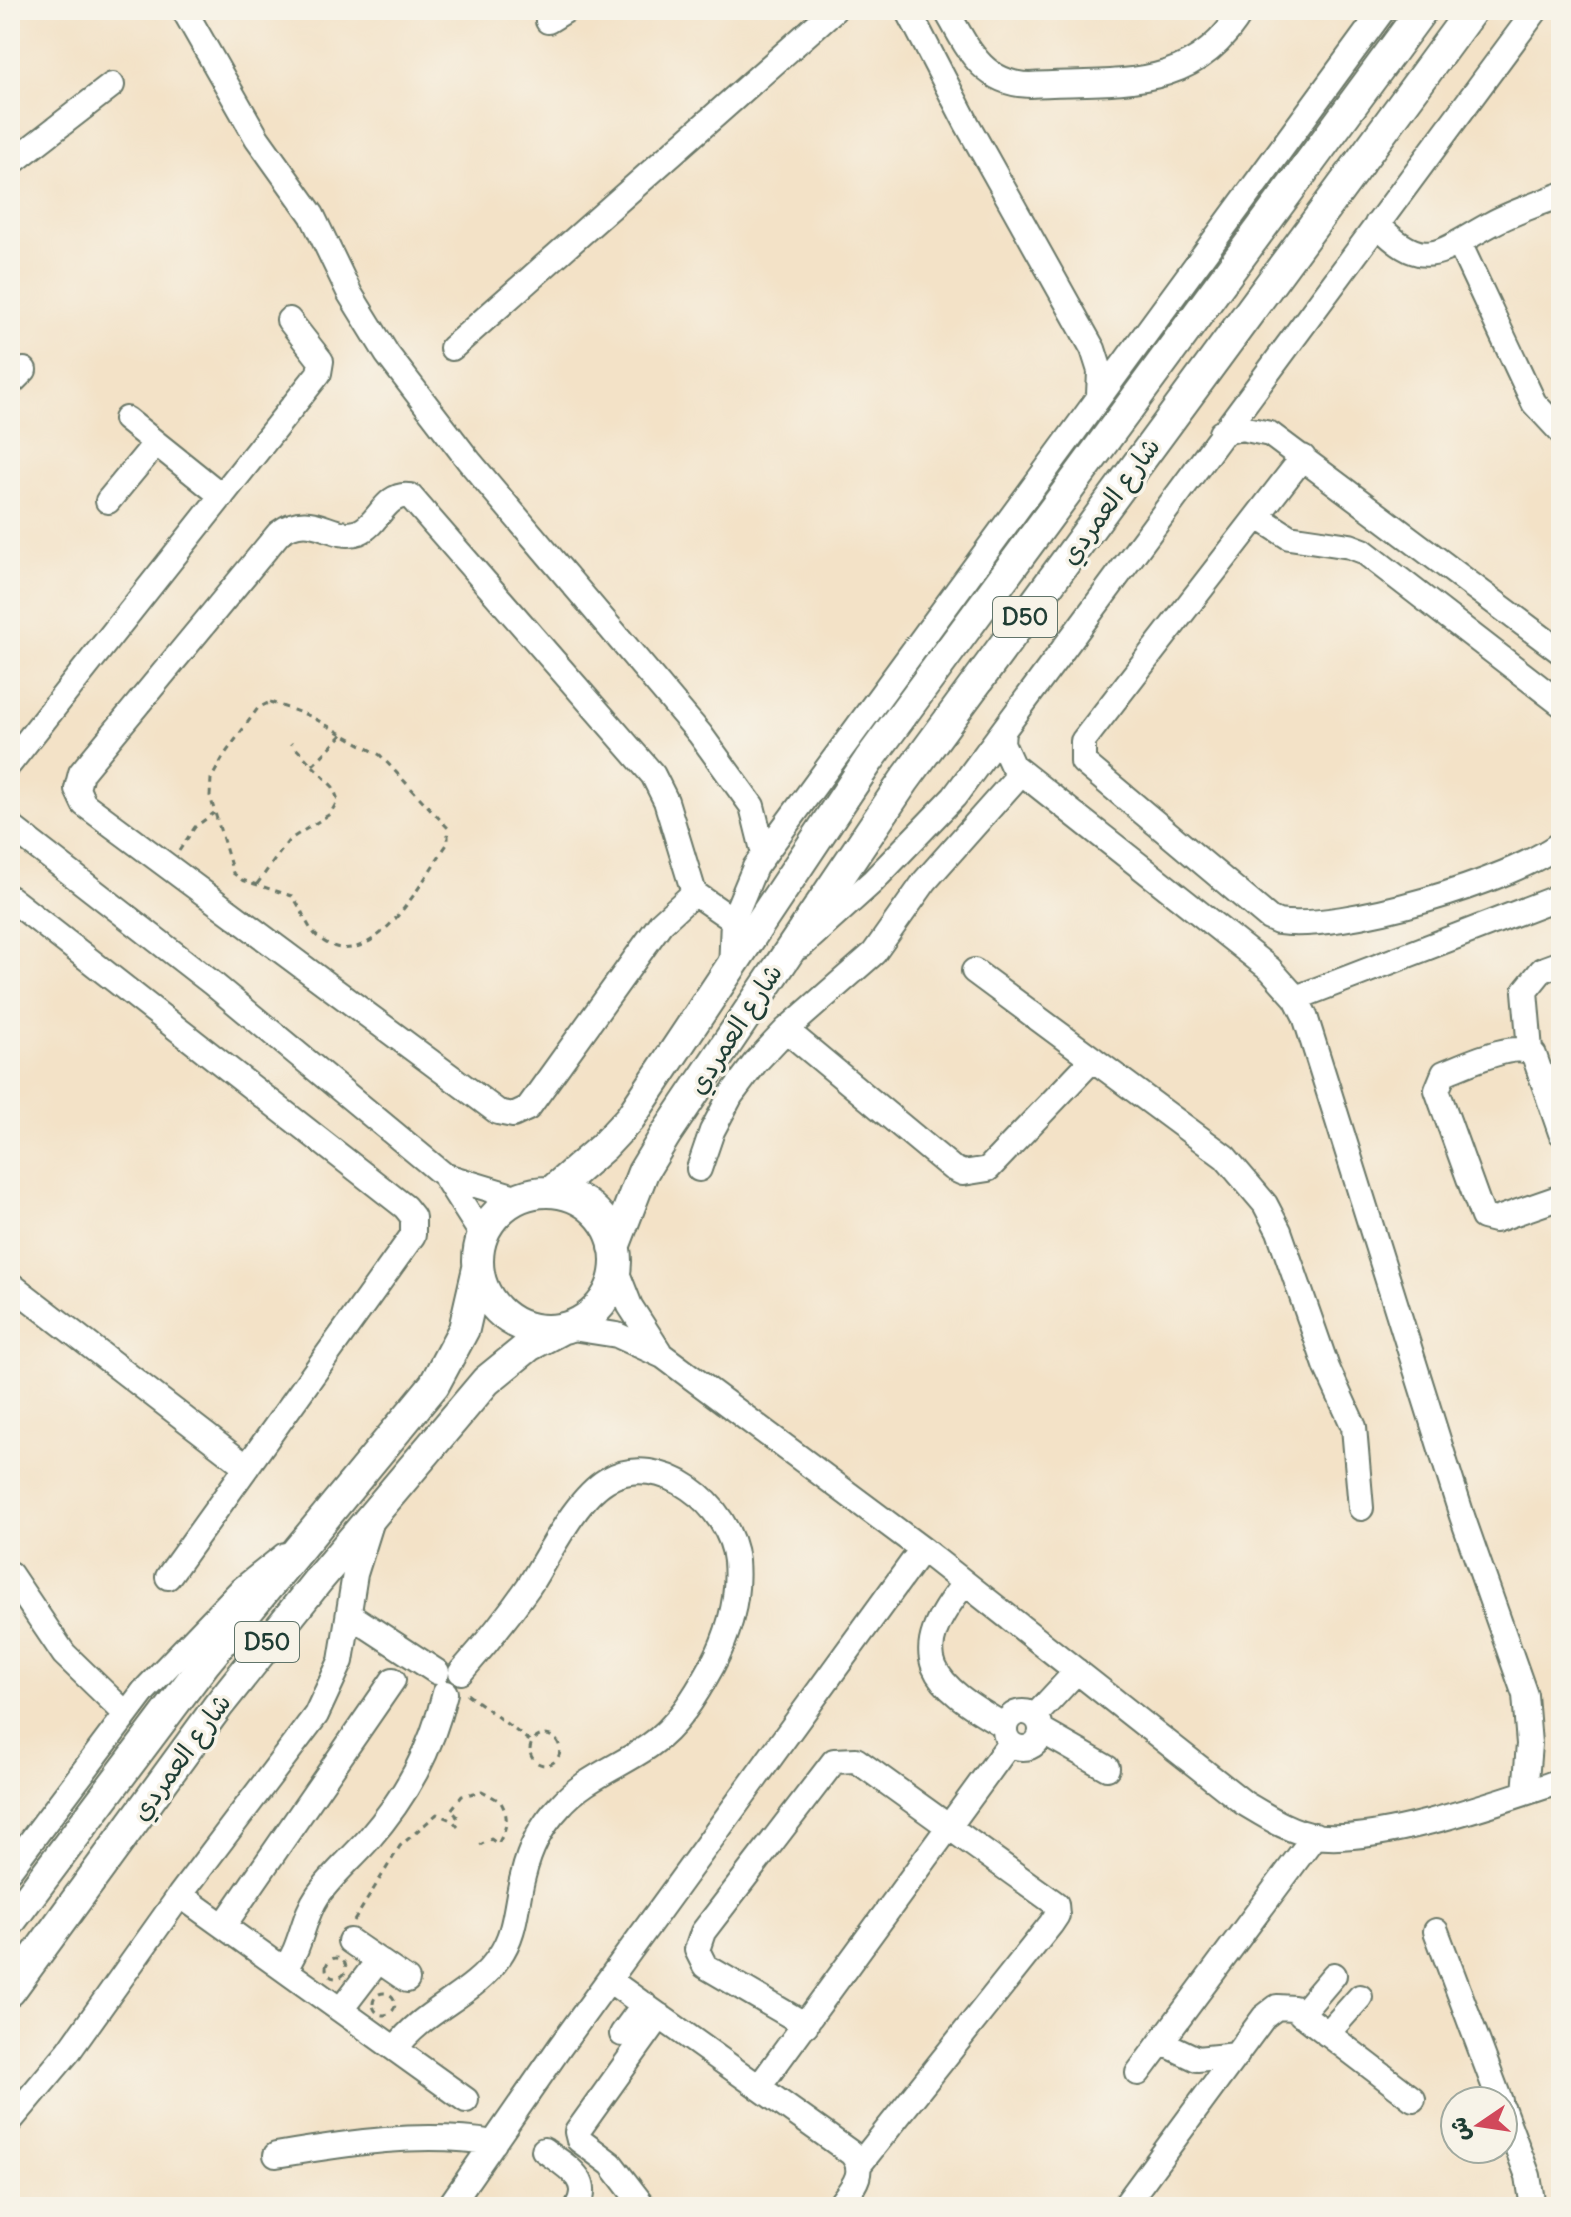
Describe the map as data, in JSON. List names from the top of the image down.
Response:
{
  "streets": {
    "main road": ["شارع العمردي", "D50"]
  },
  "north": "left"
}
